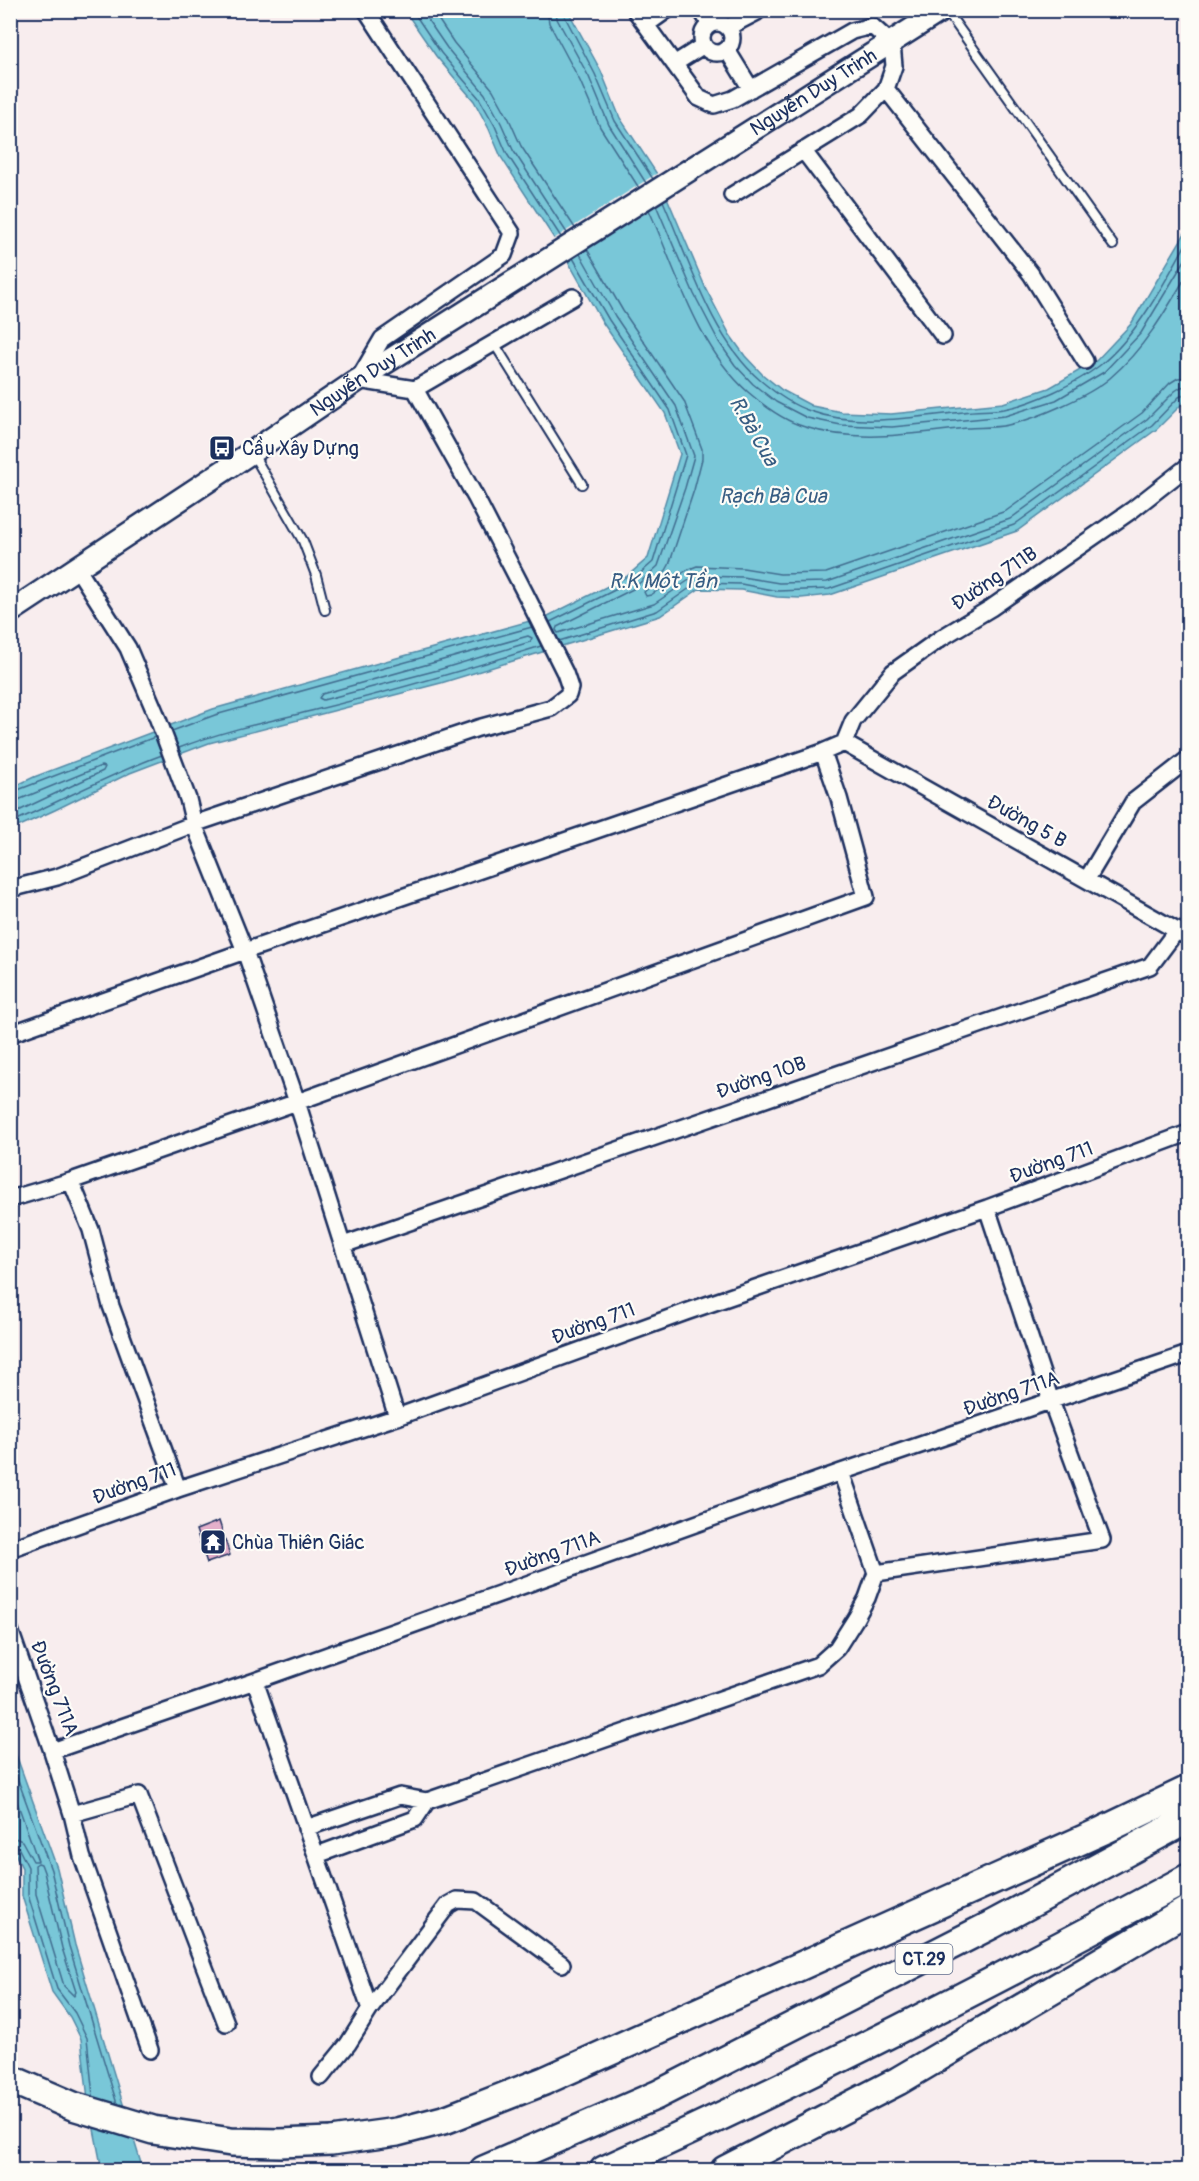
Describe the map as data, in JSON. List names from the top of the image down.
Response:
{
  "streets": {
    "highway": ["CT.29"],
    "main road": ["Nguyễn Duy Trinh"],
    "street": [
      "Đường 711B",
      "Đường 5 B",
      "Đường 10B",
      "Đường 711",
      "Đường 711A"
    ]
  },
  "crossings": [
    ["Đường 711B", "Đường 5 B"],
    ["Đường 5 B", "Đường 10B"]
  ],
  "water": ["R.Bà Cua", "Rạch Bà Cua", "R.K Một Tần"],
  "places": {
    "bus stop": ["Cầu Xây Dựng"],
    "temple": ["Chùa Thiên Giác"]
  }
}
